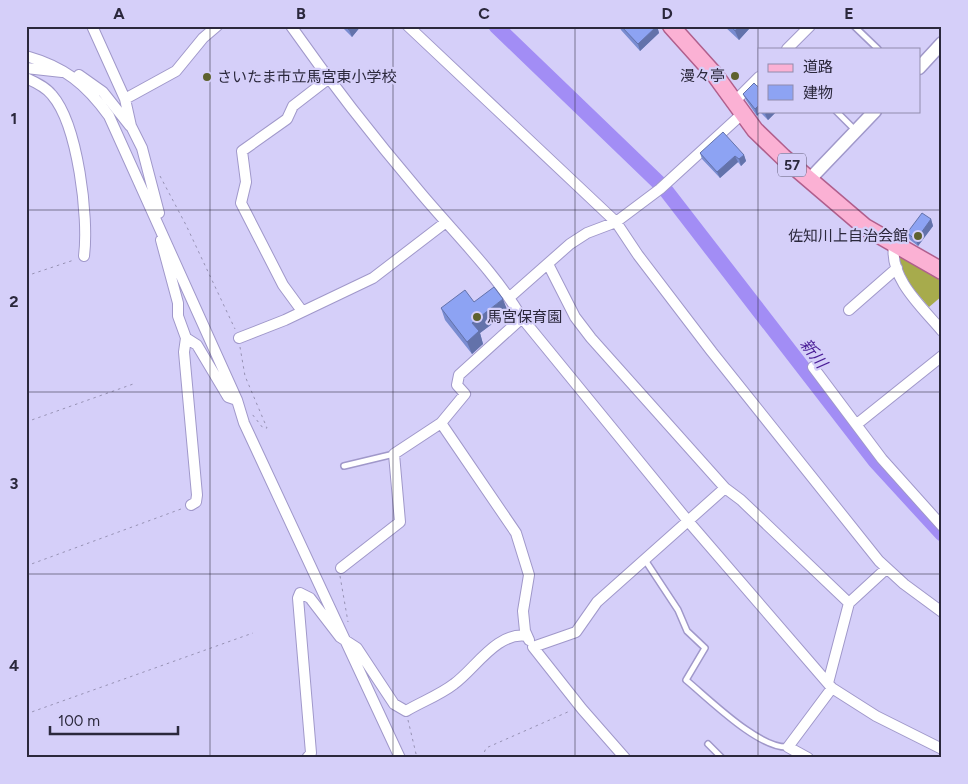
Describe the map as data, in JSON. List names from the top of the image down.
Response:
{
  "streets": {
    "main road": ["57"]
  },
  "water": ["新川"],
  "places": [
    "漫々亭",
    "さいたま市立馬宮東小学校",
    "佐知川上自治会館",
    "馬宮保育園"
  ],
  "legend": ["道路", "建物"],
  "scale_bar": "100 m",
  "grid": {
    "columns": [
      "A",
      "B",
      "C",
      "D",
      "E"
    ],
    "rows": [
      "1",
      "2",
      "3",
      "4"
    ]
  }
}
